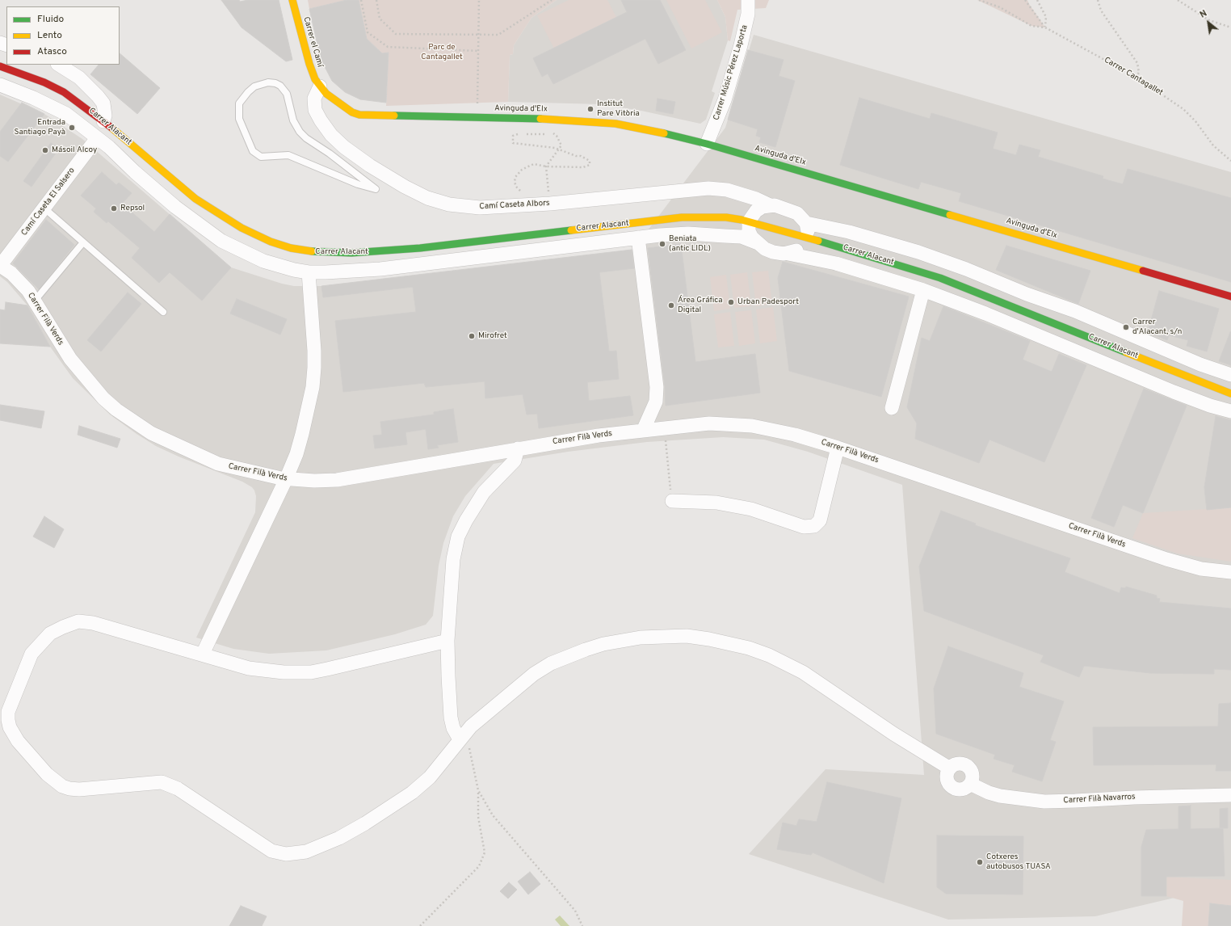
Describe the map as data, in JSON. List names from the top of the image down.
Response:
{
  "streets": {
    "main road": ["Carrer el Camí", "Avinguda d'Elx", "Carrer Alacant"],
    "street": [
      "Carrer Músic Pérez Laporta",
      "Camí Caseta El Salsero",
      "Camí Caseta Albors",
      "Carrer Filà Verds",
      "Carrer Filà Navarros"
    ],
    "path": ["Carrer Cantagallet"]
  },
  "crossings": [
    ["Carrer el Camí", "Avinguda d'Elx"],
    ["Carrer el Camí", "Camí Caseta Albors"],
    ["Carrer Músic Pérez Laporta", "Avinguda d'Elx"],
    ["Avinguda d'Elx", "Camí Caseta Albors"],
    ["Carrer Alacant", "Camí Caseta El Salsero"],
    ["Carrer Alacant", "Camí Caseta Albors"],
    ["Camí Caseta El Salsero", "Carrer Filà Verds"]
  ],
  "parks": ["Parc de Cantagallet"],
  "places": [
    "Institut Pare Vitòria",
    "Entrada Santiago Payà",
    "Másoil Alcoy",
    "Repsol",
    "Beniata (antic LIDL)",
    "Urban Padesport",
    "Área Gráfica Digital",
    "Carrer d'Alacant, s/n",
    "Mirofret",
    "Cotxeres autobusos TUASA"
  ],
  "legend": ["Fluido", "Lento", "Atasco"],
  "north": "top left"
}
